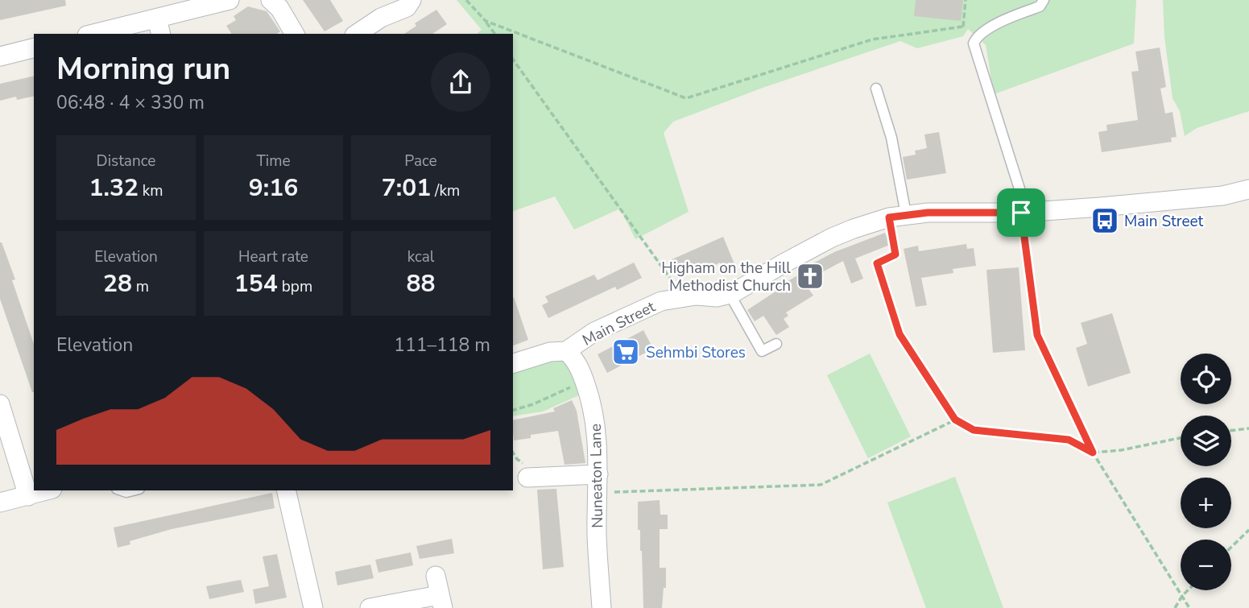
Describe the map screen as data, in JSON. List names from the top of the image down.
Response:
{
  "streets": {
    "street": ["Main Street", "Nuneaton Lane"]
  },
  "crossings": [
    ["Main Street", "Nuneaton Lane"]
  ],
  "places": {
    "bus stop": ["Main Street"],
    "church": ["Higham on the Hill Methodist Church"],
    "supermarket": ["Sehmbi Stores"]
  },
  "page": {
    "heading": ["Morning run", "06:48 · 4 × 330 m"],
    "stats": [
      ["Distance", "1.32 km"],
      ["Time", "9:16"],
      ["Pace", "7:01 /km"],
      ["Elevation", "28 m"],
      ["Heart rate", "154 bpm"],
      ["kcal", "88"]
    ],
    "chart": ["Elevation", "111–118 m"],
    "map_buttons": ["+", "−"]
  }
}
